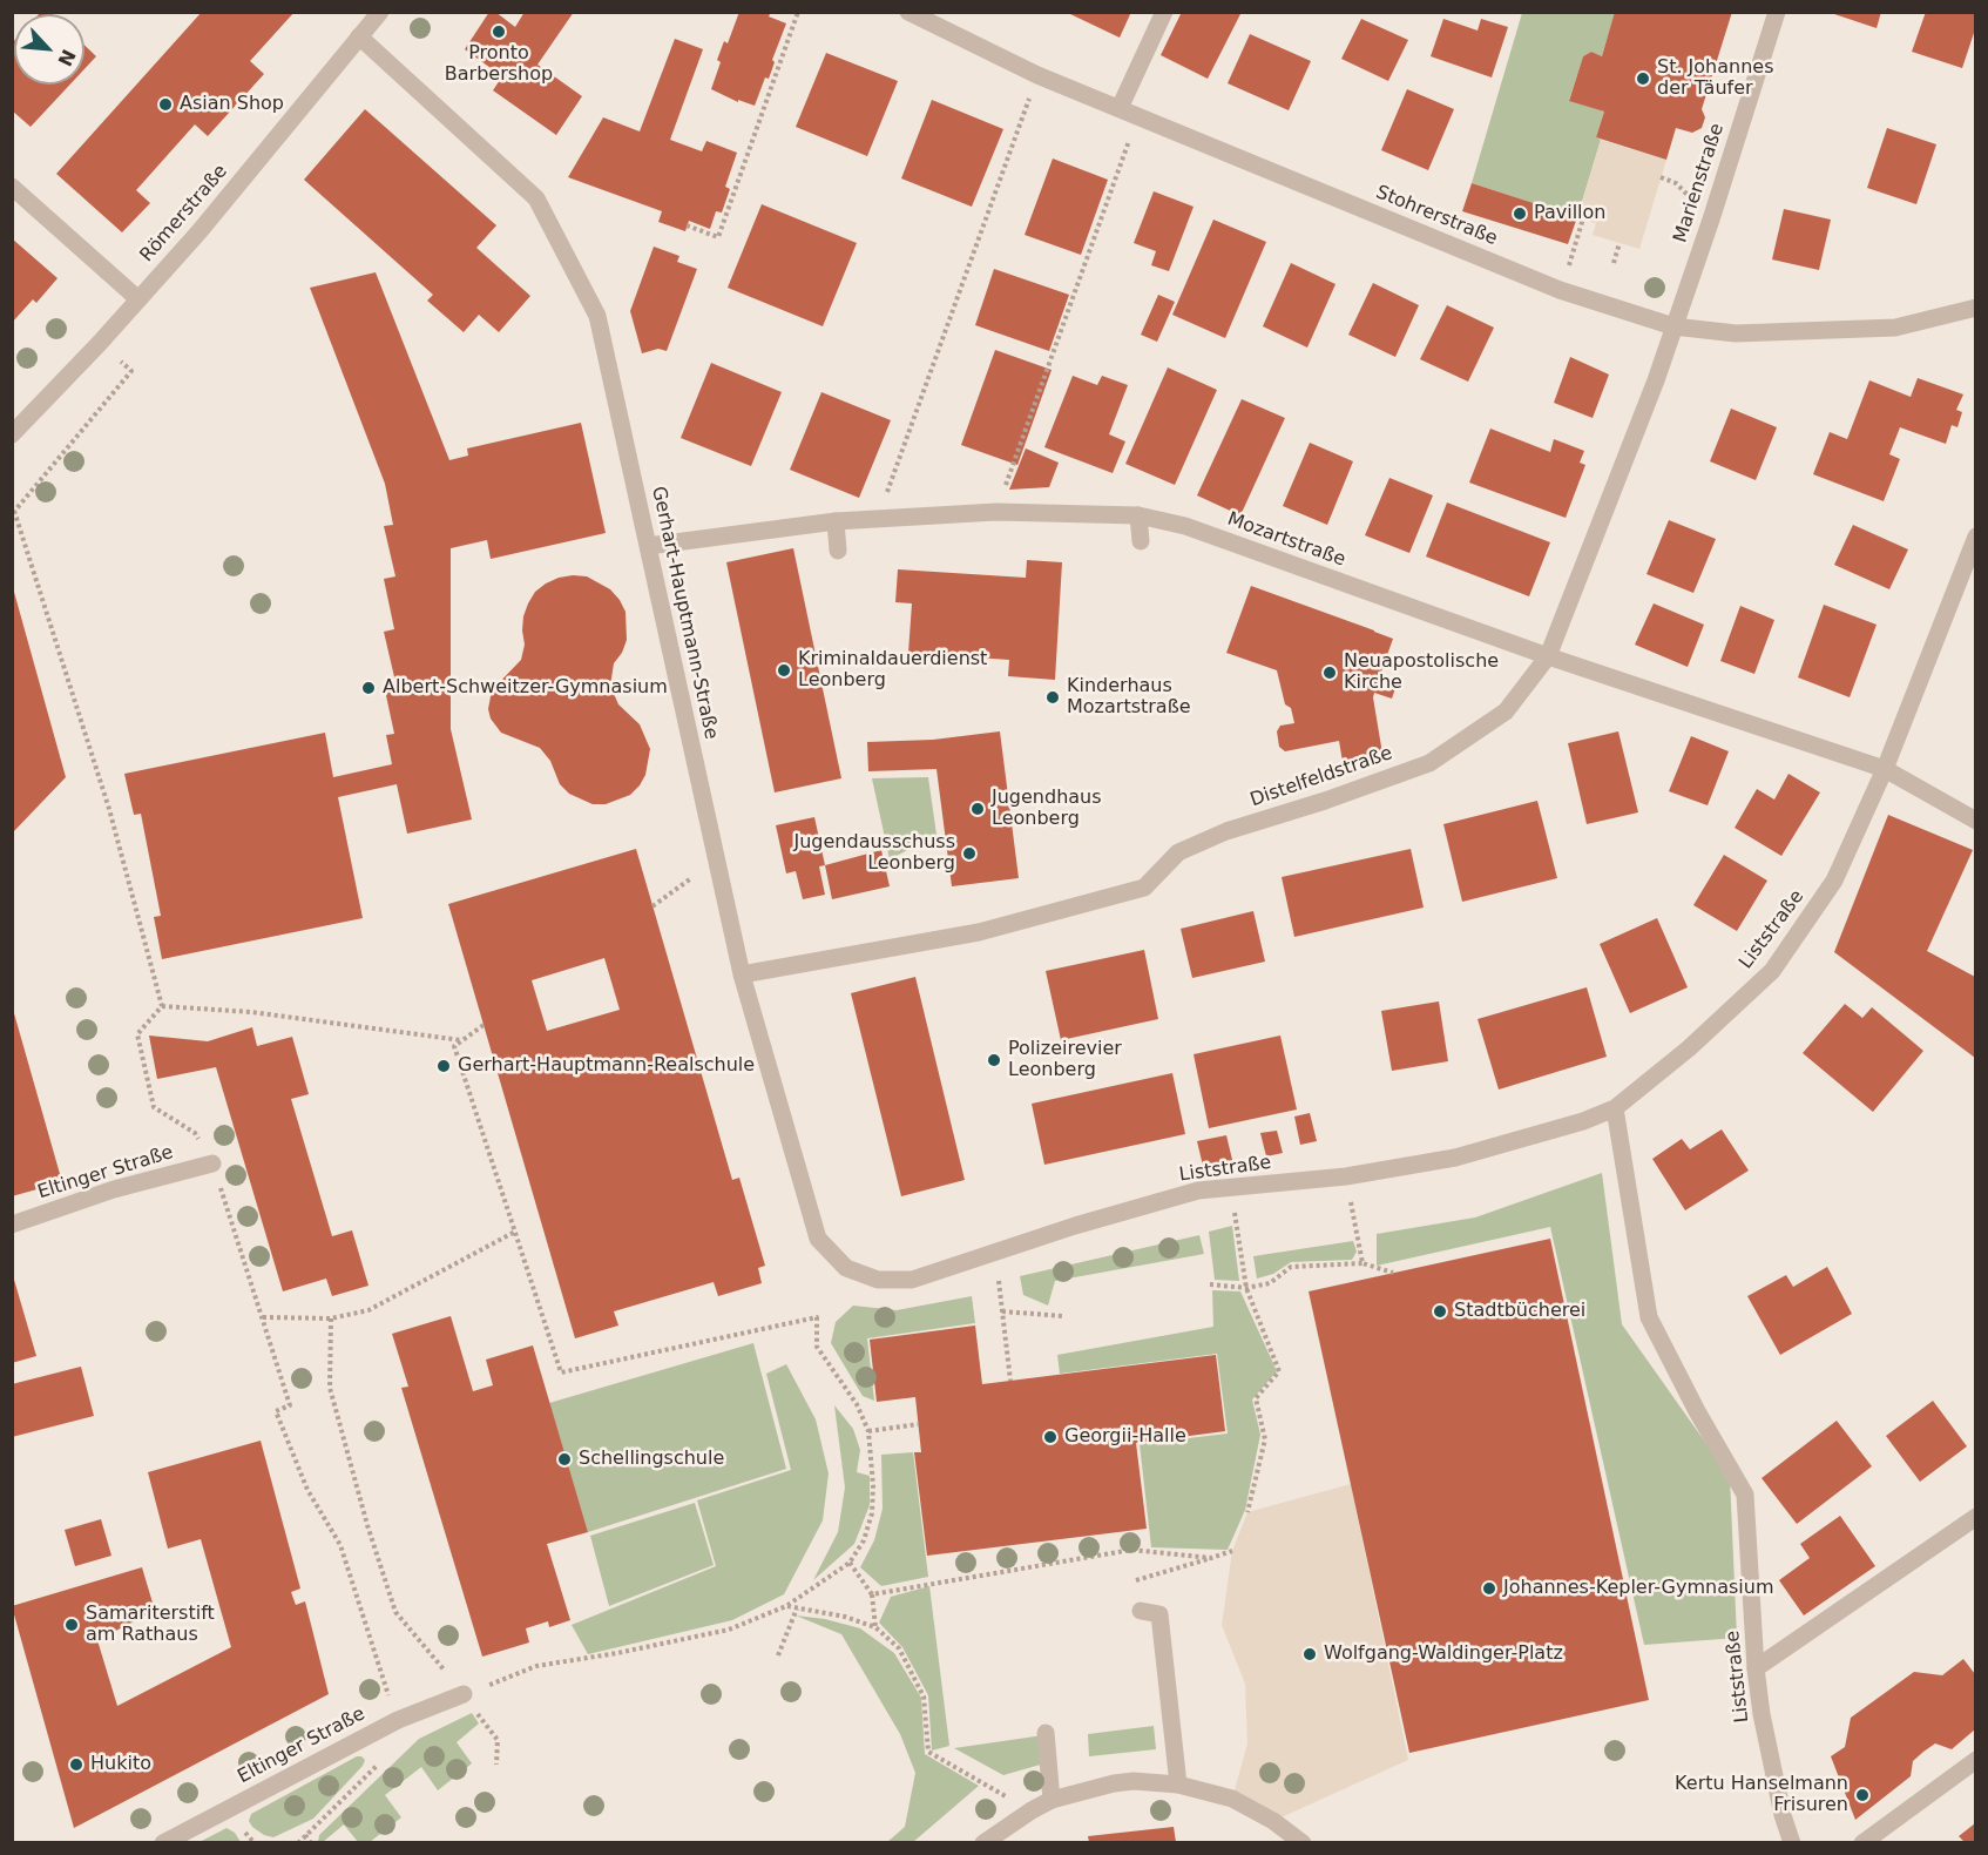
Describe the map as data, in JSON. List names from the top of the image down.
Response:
{
  "streets": {
    "street": [
      "Marienstraße",
      "Römerstraße",
      "Stohrerstraße",
      "Mozartstraße",
      "Gerhart-Hauptmann-Straße",
      "Distelfeldstraße",
      "Liststraße",
      "Eltinger Straße"
    ]
  },
  "crossings": [
    ["Marienstraße", "Stohrerstraße"],
    ["Marienstraße", "Distelfeldstraße"],
    ["Römerstraße", "Gerhart-Hauptmann-Straße"],
    ["Stohrerstraße", "Distelfeldstraße"],
    ["Mozartstraße", "Gerhart-Hauptmann-Straße"],
    ["Mozartstraße", "Distelfeldstraße"],
    ["Mozartstraße", "Liststraße"],
    ["Gerhart-Hauptmann-Straße", "Distelfeldstraße"],
    ["Gerhart-Hauptmann-Straße", "Liststraße"]
  ],
  "places": [
    "Pronto Barbershop",
    "St. Johannes der Täufer",
    "Asian Shop",
    "Pavillon",
    "Kriminaldauerdienst Leonberg",
    "Neuapostolische Kirche",
    "Albert-Schweitzer-Gymnasium",
    "Kinderhaus Mozartstraße",
    "Jugendhaus Leonberg",
    "Jugendausschuss Leonberg",
    "Polizeirevier Leonberg",
    "Gerhart-Hauptmann-Realschule",
    "Stadtbücherei",
    "Georgii-Halle",
    "Schellingschule",
    "Johannes-Kepler-Gymnasium",
    "Samariterstift am Rathaus",
    "Wolfgang-Waldinger-Platz",
    "Hukito",
    "Kertu Hanselmann Frisuren"
  ],
  "north": "bottom right"
}
